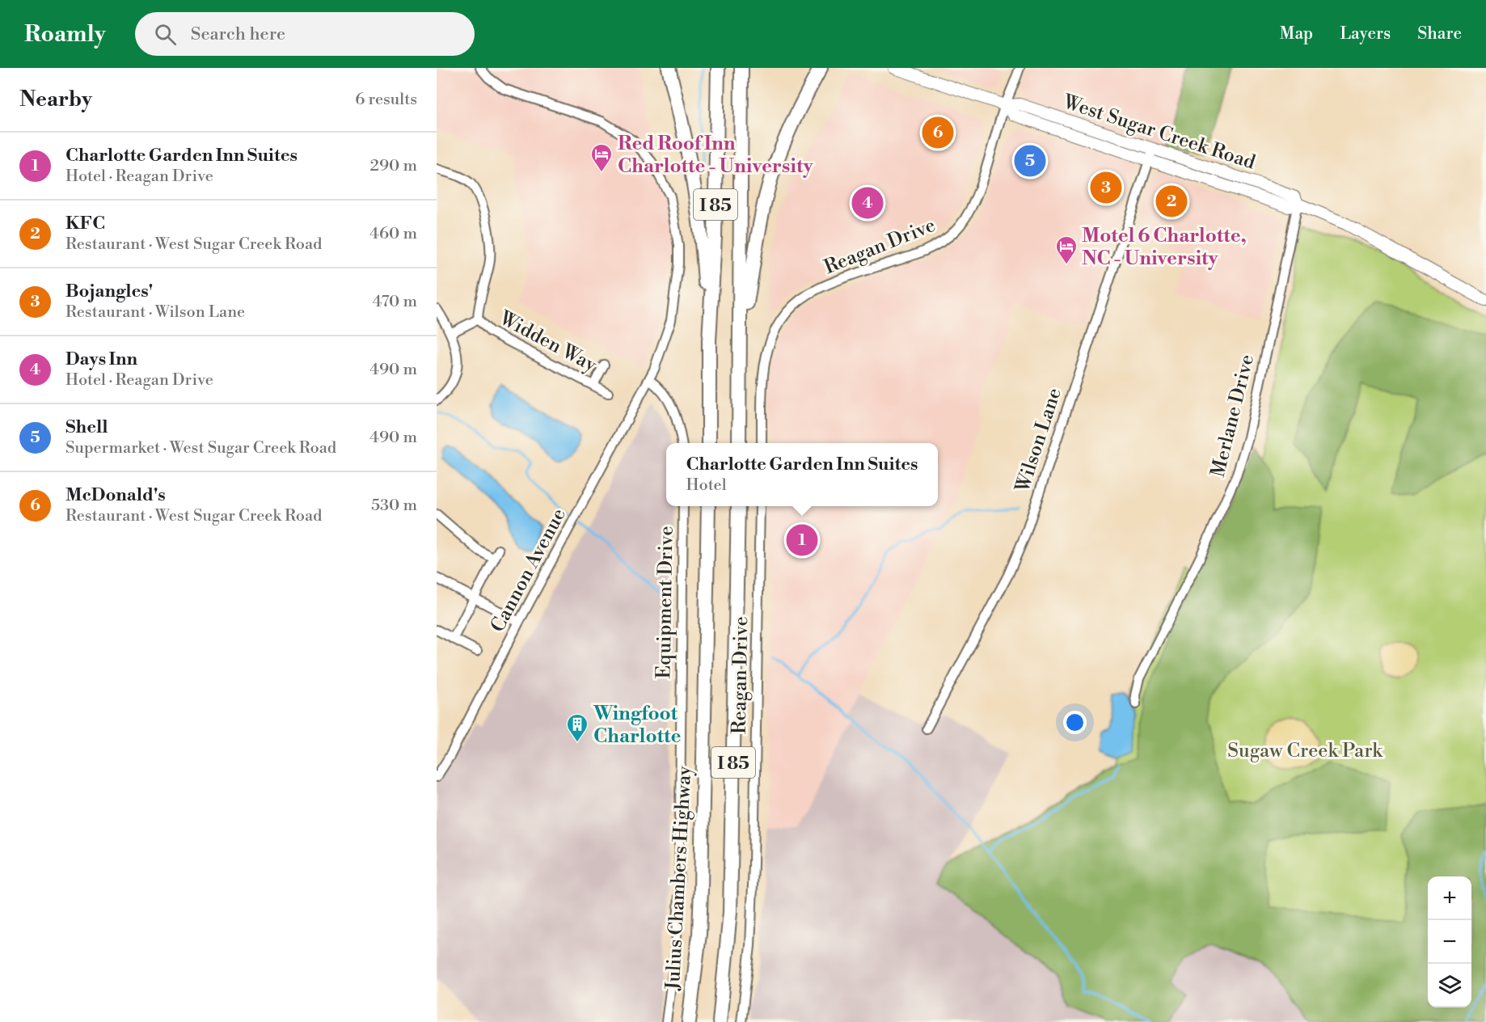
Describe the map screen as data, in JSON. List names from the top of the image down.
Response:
{
  "streets": {
    "highway": ["I 85", "Julius Chambers Highway"],
    "main road": ["West Sugar Creek Road"],
    "street": [
      "Reagan Drive",
      "Widden Way",
      "Merlane Drive",
      "Wilson Lane",
      "Cannon Avenue",
      "Equipment Drive"
    ]
  },
  "crossings": [
    ["West Sugar Creek Road", "Reagan Drive"],
    ["West Sugar Creek Road", "Merlane Drive"],
    ["West Sugar Creek Road", "Wilson Lane"]
  ],
  "parks": ["Sugaw Creek Park"],
  "places": {
    "hotel": ["Red Roof Inn Charlotte - University", "Motel 6 Charlotte, NC - University"],
    "building": ["Wingfoot Charlotte"]
  },
  "page": {
    "header": "Roamly",
    "search": "Search here",
    "nav": ["Map", "Layers", "Share"],
    "heading": ["Nearby", "6 results"],
    "pins": [
      "6",
      "5",
      "3",
      "2",
      "4",
      "1"
    ],
    "list": [
      {
        "mark": "1",
        "name": "Charlotte Garden Inn Suites",
        "note": "Hotel · Reagan Drive",
        "value": "290 m"
      },
      {
        "mark": "2",
        "name": "KFC",
        "note": "Restaurant · West Sugar Creek Road",
        "value": "460 m"
      },
      {
        "mark": "3",
        "name": "Bojangles'",
        "note": "Restaurant · Wilson Lane",
        "value": "470 m"
      },
      {
        "mark": "4",
        "name": "Days Inn",
        "note": "Hotel · Reagan Drive",
        "value": "490 m"
      },
      {
        "mark": "5",
        "name": "Shell",
        "note": "Supermarket · West Sugar Creek Road",
        "value": "490 m"
      },
      {
        "mark": "6",
        "name": "McDonald's",
        "note": "Restaurant · West Sugar Creek Road",
        "value": "530 m"
      }
    ],
    "popup": ["Charlotte Garden Inn Suites", "Hotel"],
    "map_buttons": ["+", "−"]
  }
}
